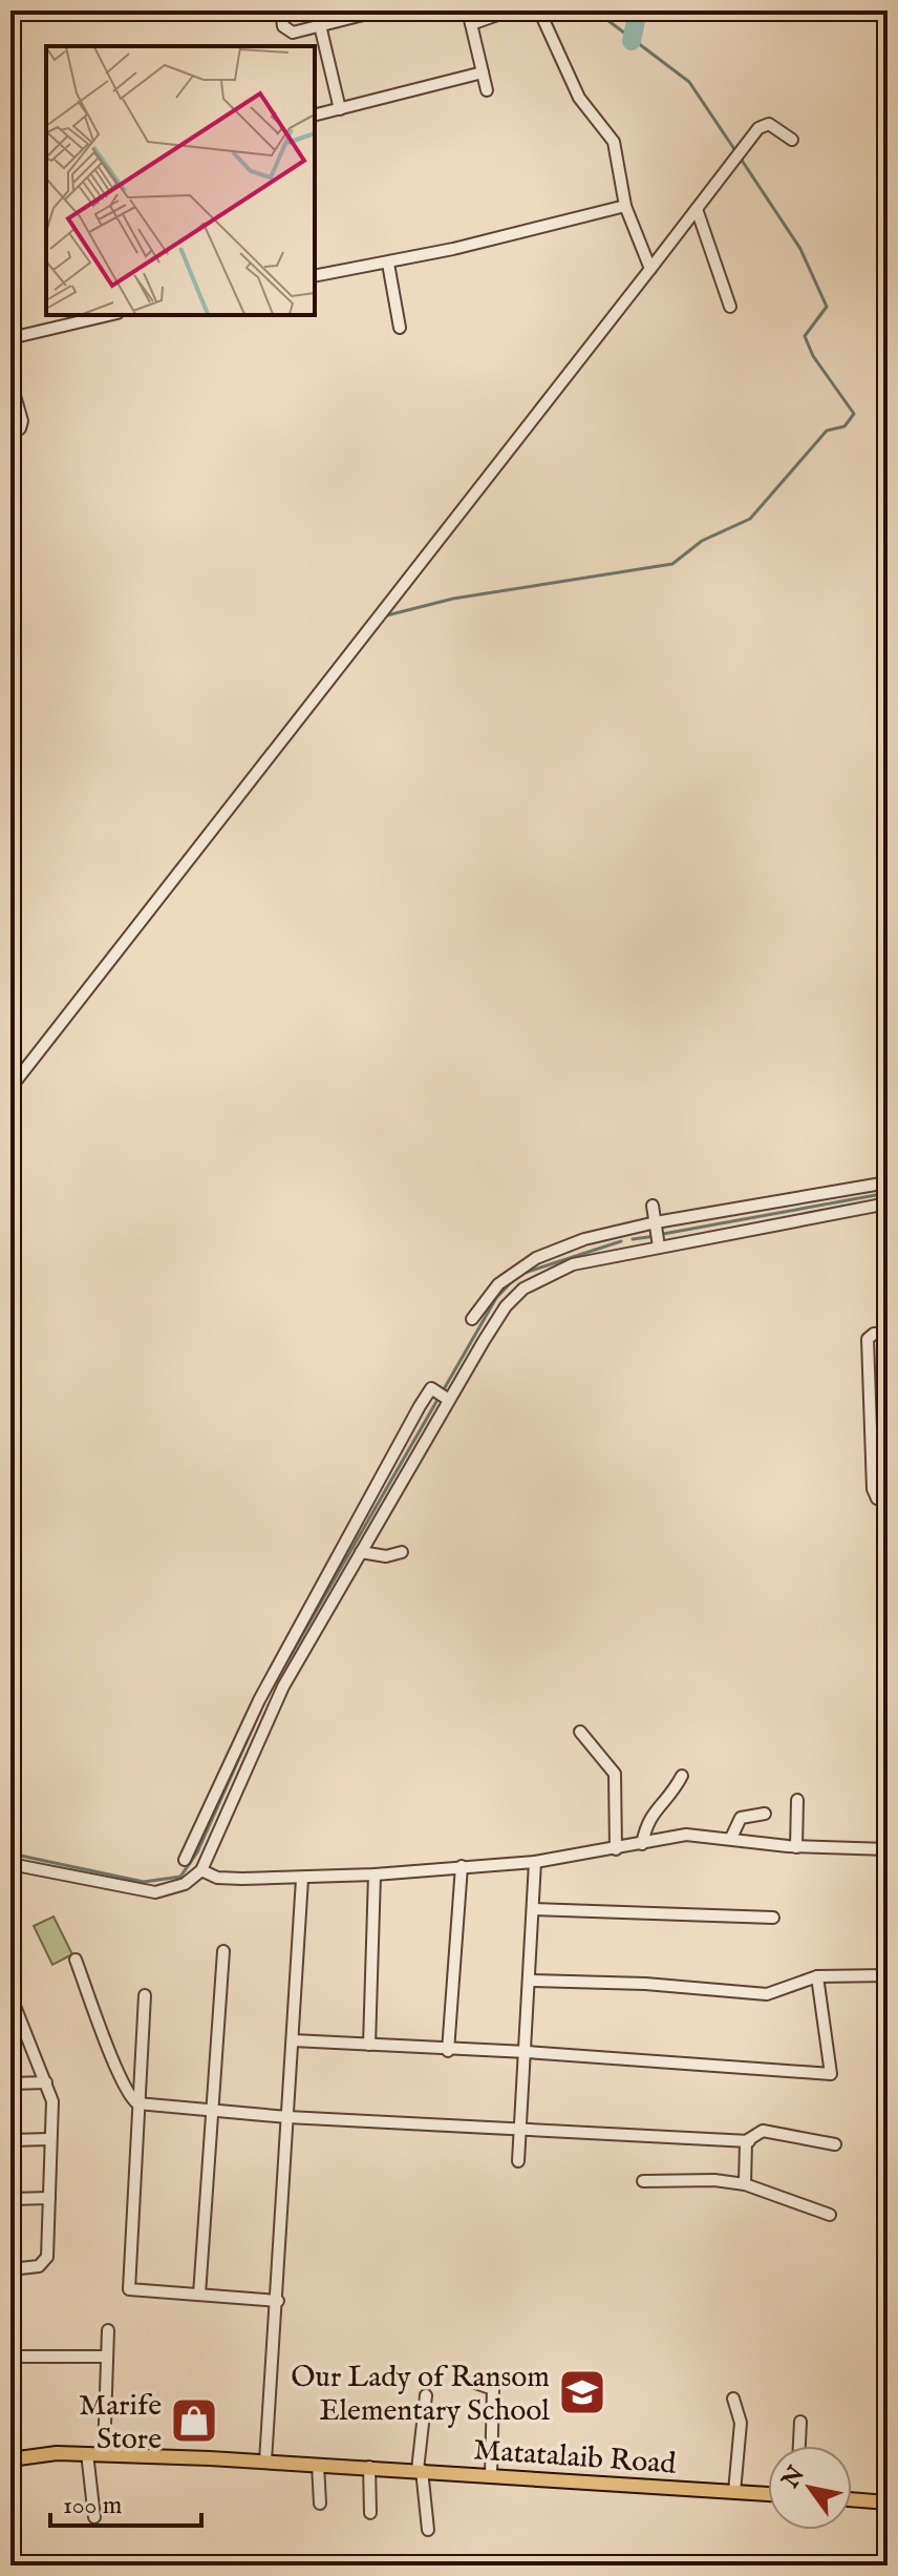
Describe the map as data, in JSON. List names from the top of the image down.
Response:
{
  "streets": {
    "main road": ["Matatalaib Road"]
  },
  "places": {
    "school or university": ["Our Lady of Ransom Elementary School"],
    "shop": ["Marife Store"]
  },
  "scale_bar": "100 m",
  "north": "top left"
}
